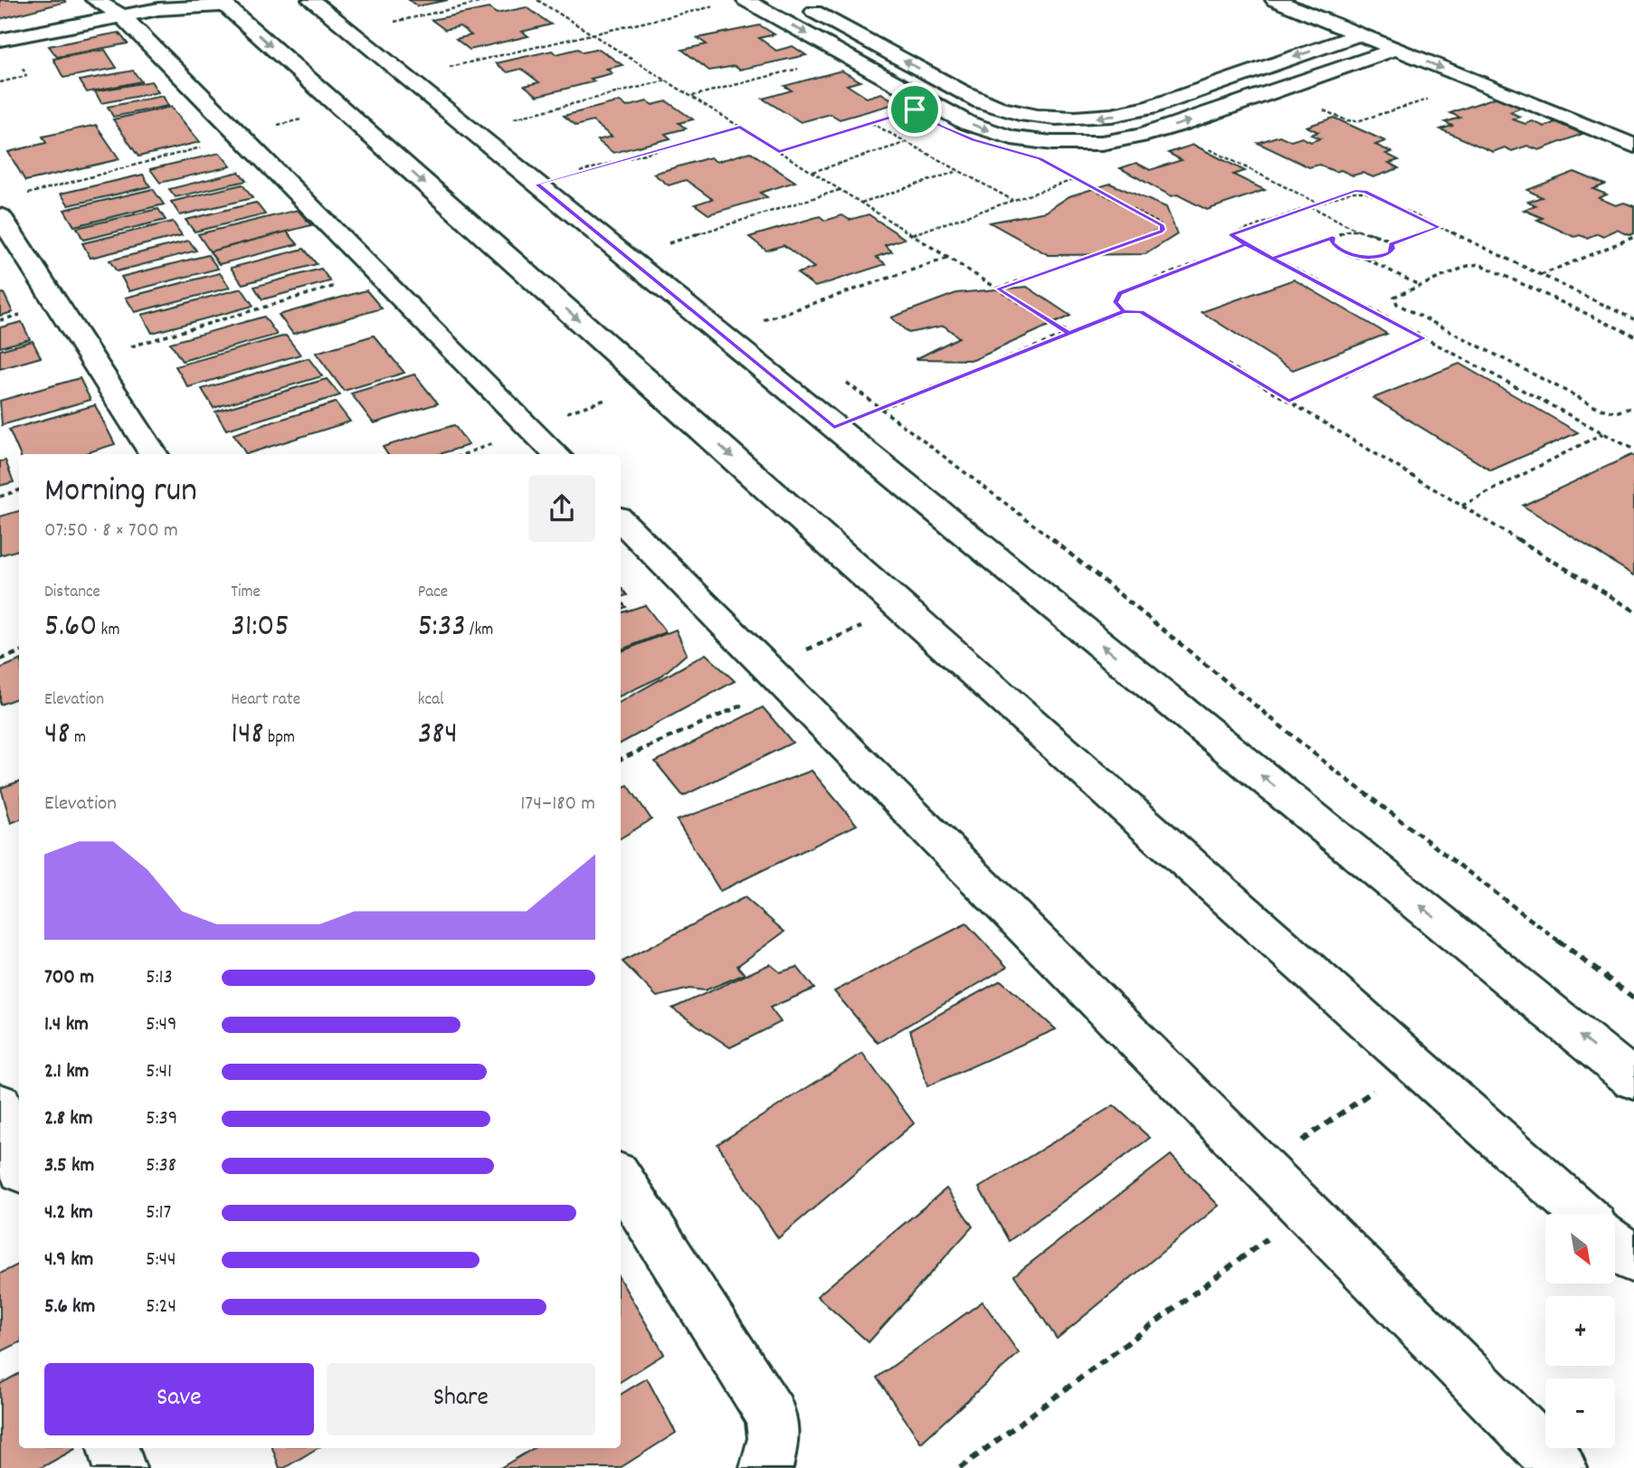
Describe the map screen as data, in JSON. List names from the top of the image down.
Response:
{
  "north": "bottom right",
  "page": {
    "heading": ["Morning run", "07:50 · 8 × 700 m"],
    "stats": [
      ["Distance", "5.60 km"],
      ["Time", "31:05"],
      ["Pace", "5:33 /km"],
      ["Elevation", "48 m"],
      ["Heart rate", "148 bpm"],
      ["kcal", "384"]
    ],
    "chart": ["Elevation", "174–180 m"],
    "list": [
      {
        "name": "700 m",
        "note": "5:13"
      },
      {
        "name": "1.4 km",
        "note": "5:49"
      },
      {
        "name": "2.1 km",
        "note": "5:41"
      },
      {
        "name": "2.8 km",
        "note": "5:39"
      },
      {
        "name": "3.5 km",
        "note": "5:38"
      },
      {
        "name": "4.2 km",
        "note": "5:17"
      },
      {
        "name": "4.9 km",
        "note": "5:44"
      },
      {
        "name": "5.6 km",
        "note": "5:24"
      }
    ],
    "map_buttons": ["+", "−"],
    "buttons": ["Save", "Share"]
  }
}
